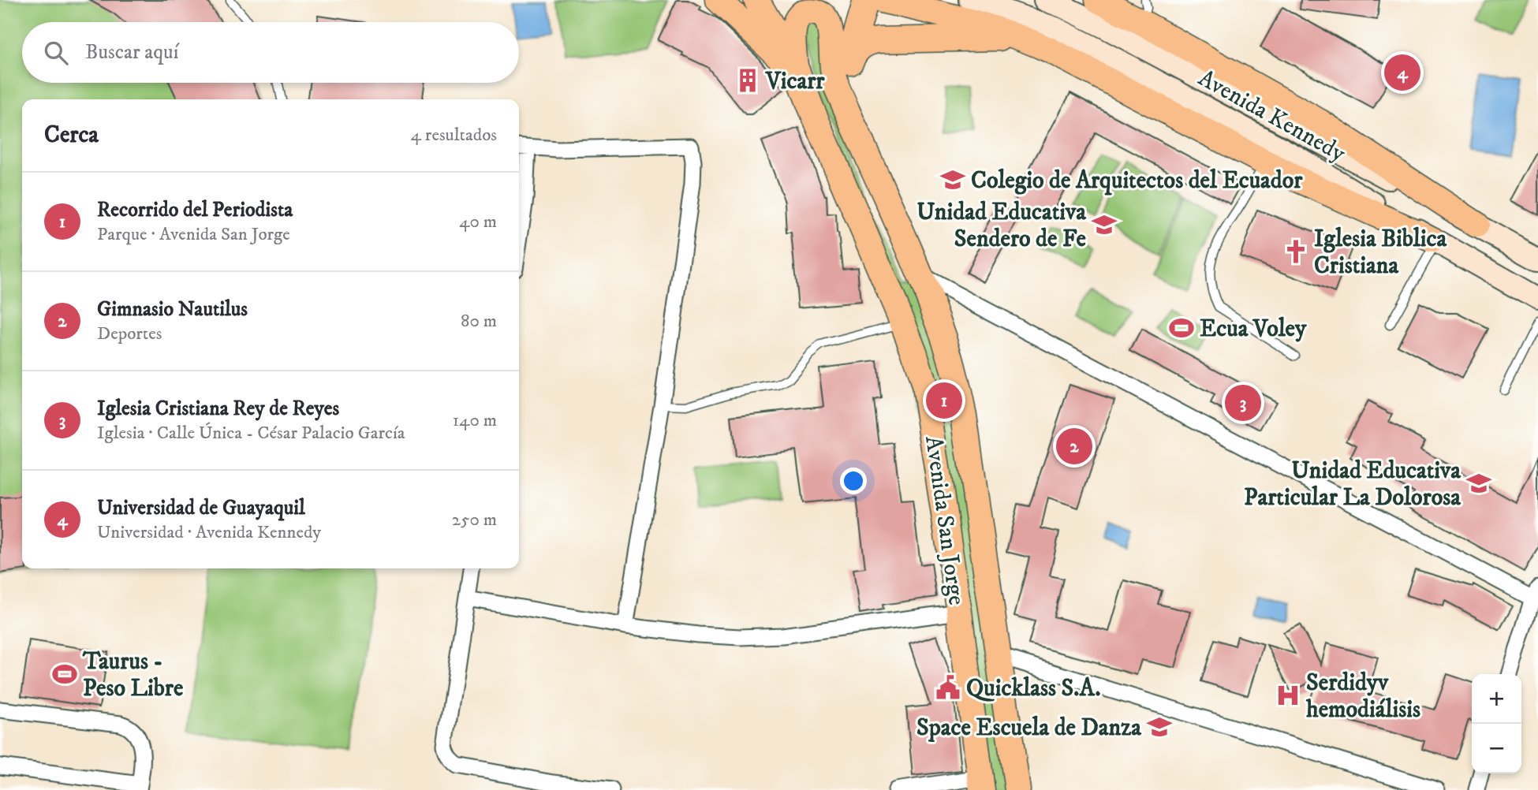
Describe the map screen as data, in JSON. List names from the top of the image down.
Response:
{
  "streets": {
    "main road": ["Avenida Kennedy", "Avenida San Jorge"]
  },
  "places": {
    "building": ["Vicarr"],
    "school or university": [
      "Colegio de Arquitectos del Ecuador",
      "Unidad Educativa Sendero de Fe",
      "Unidad Educativa Particular La Dolorosa",
      "Space Escuela de Danza"
    ],
    "church": ["Iglesia Biblica Cristiana"],
    "sports": ["Ecua Voley", "Taurus - Peso Libre"],
    "public building": ["Quicklass S.A."],
    "hospital": ["Serdidyv hemodiálisis"]
  },
  "page": {
    "search": "Buscar aquí",
    "pins": [
      "4",
      "1",
      "3",
      "2"
    ],
    "heading": ["Cerca", "4 resultados"],
    "list": [
      {
        "mark": "1",
        "name": "Recorrido del Periodista",
        "note": "Parque · Avenida San Jorge",
        "value": "40 m"
      },
      {
        "mark": "2",
        "name": "Gimnasio Nautilus",
        "note": "Deportes",
        "value": "80 m"
      },
      {
        "mark": "3",
        "name": "Iglesia Cristiana Rey de Reyes",
        "note": "Iglesia · Calle Única - César Palacio García",
        "value": "140 m"
      },
      {
        "mark": "4",
        "name": "Universidad de Guayaquil",
        "note": "Universidad · Avenida Kennedy",
        "value": "250 m"
      }
    ],
    "map_buttons": ["+", "−"]
  }
}
